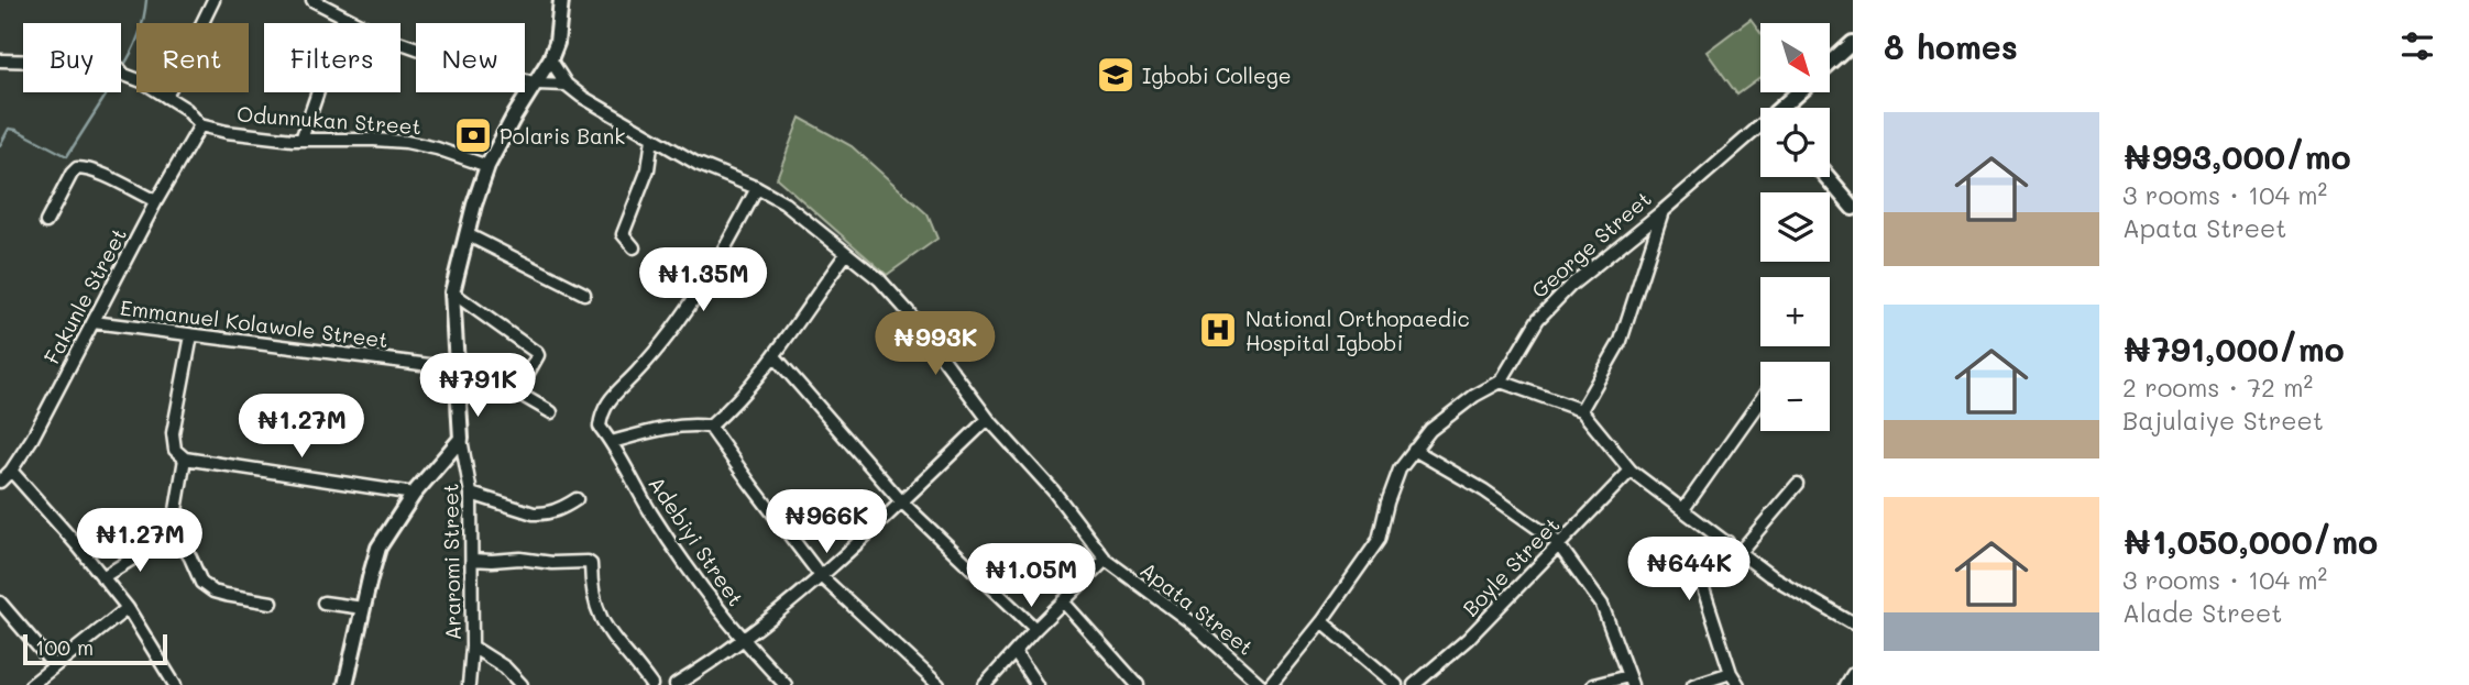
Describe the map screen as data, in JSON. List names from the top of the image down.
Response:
{
  "streets": {
    "street": [
      "Odunnukan Street",
      "George Street",
      "Fakunle Street",
      "Emmanuel Kolawole Street",
      "Adebiyi Street",
      "Araromi Street",
      "Boyle Street",
      "Apata Street"
    ]
  },
  "crossings": [
    ["Odunnukan Street", "Fakunle Street"],
    ["Fakunle Street", "Emmanuel Kolawole Street"],
    ["Adebiyi Street", "Apata Street"]
  ],
  "places": {
    "school or university": ["Igbobi College"],
    "bank": ["Polaris Bank"],
    "hospital": ["National Orthopaedic Hospital Igbobi"]
  },
  "scale_bar": "100 m",
  "north": "bottom right",
  "page": {
    "heading": "8 homes",
    "map_buttons": ["+", "−"],
    "chip": [
      "Buy",
      "Rent",
      "Filters",
      "New"
    ],
    "list": [
      {
        "name": "₦993,000/mo",
        "note": "3 rooms · 104 m² · Apata Street"
      },
      {
        "name": "₦791,000/mo",
        "note": "2 rooms · 72 m² · Bajulaiye Street"
      },
      {
        "name": "₦1,050,000/mo",
        "note": "3 rooms · 104 m² · Alade Street"
      }
    ],
    "price": [
      "₦1.35M",
      "₦993K",
      "₦791K",
      "₦1.27M",
      "₦966K",
      "₦1.27M",
      "₦644K",
      "₦1.05M"
    ],
    "scale": "100 m"
  }
}
